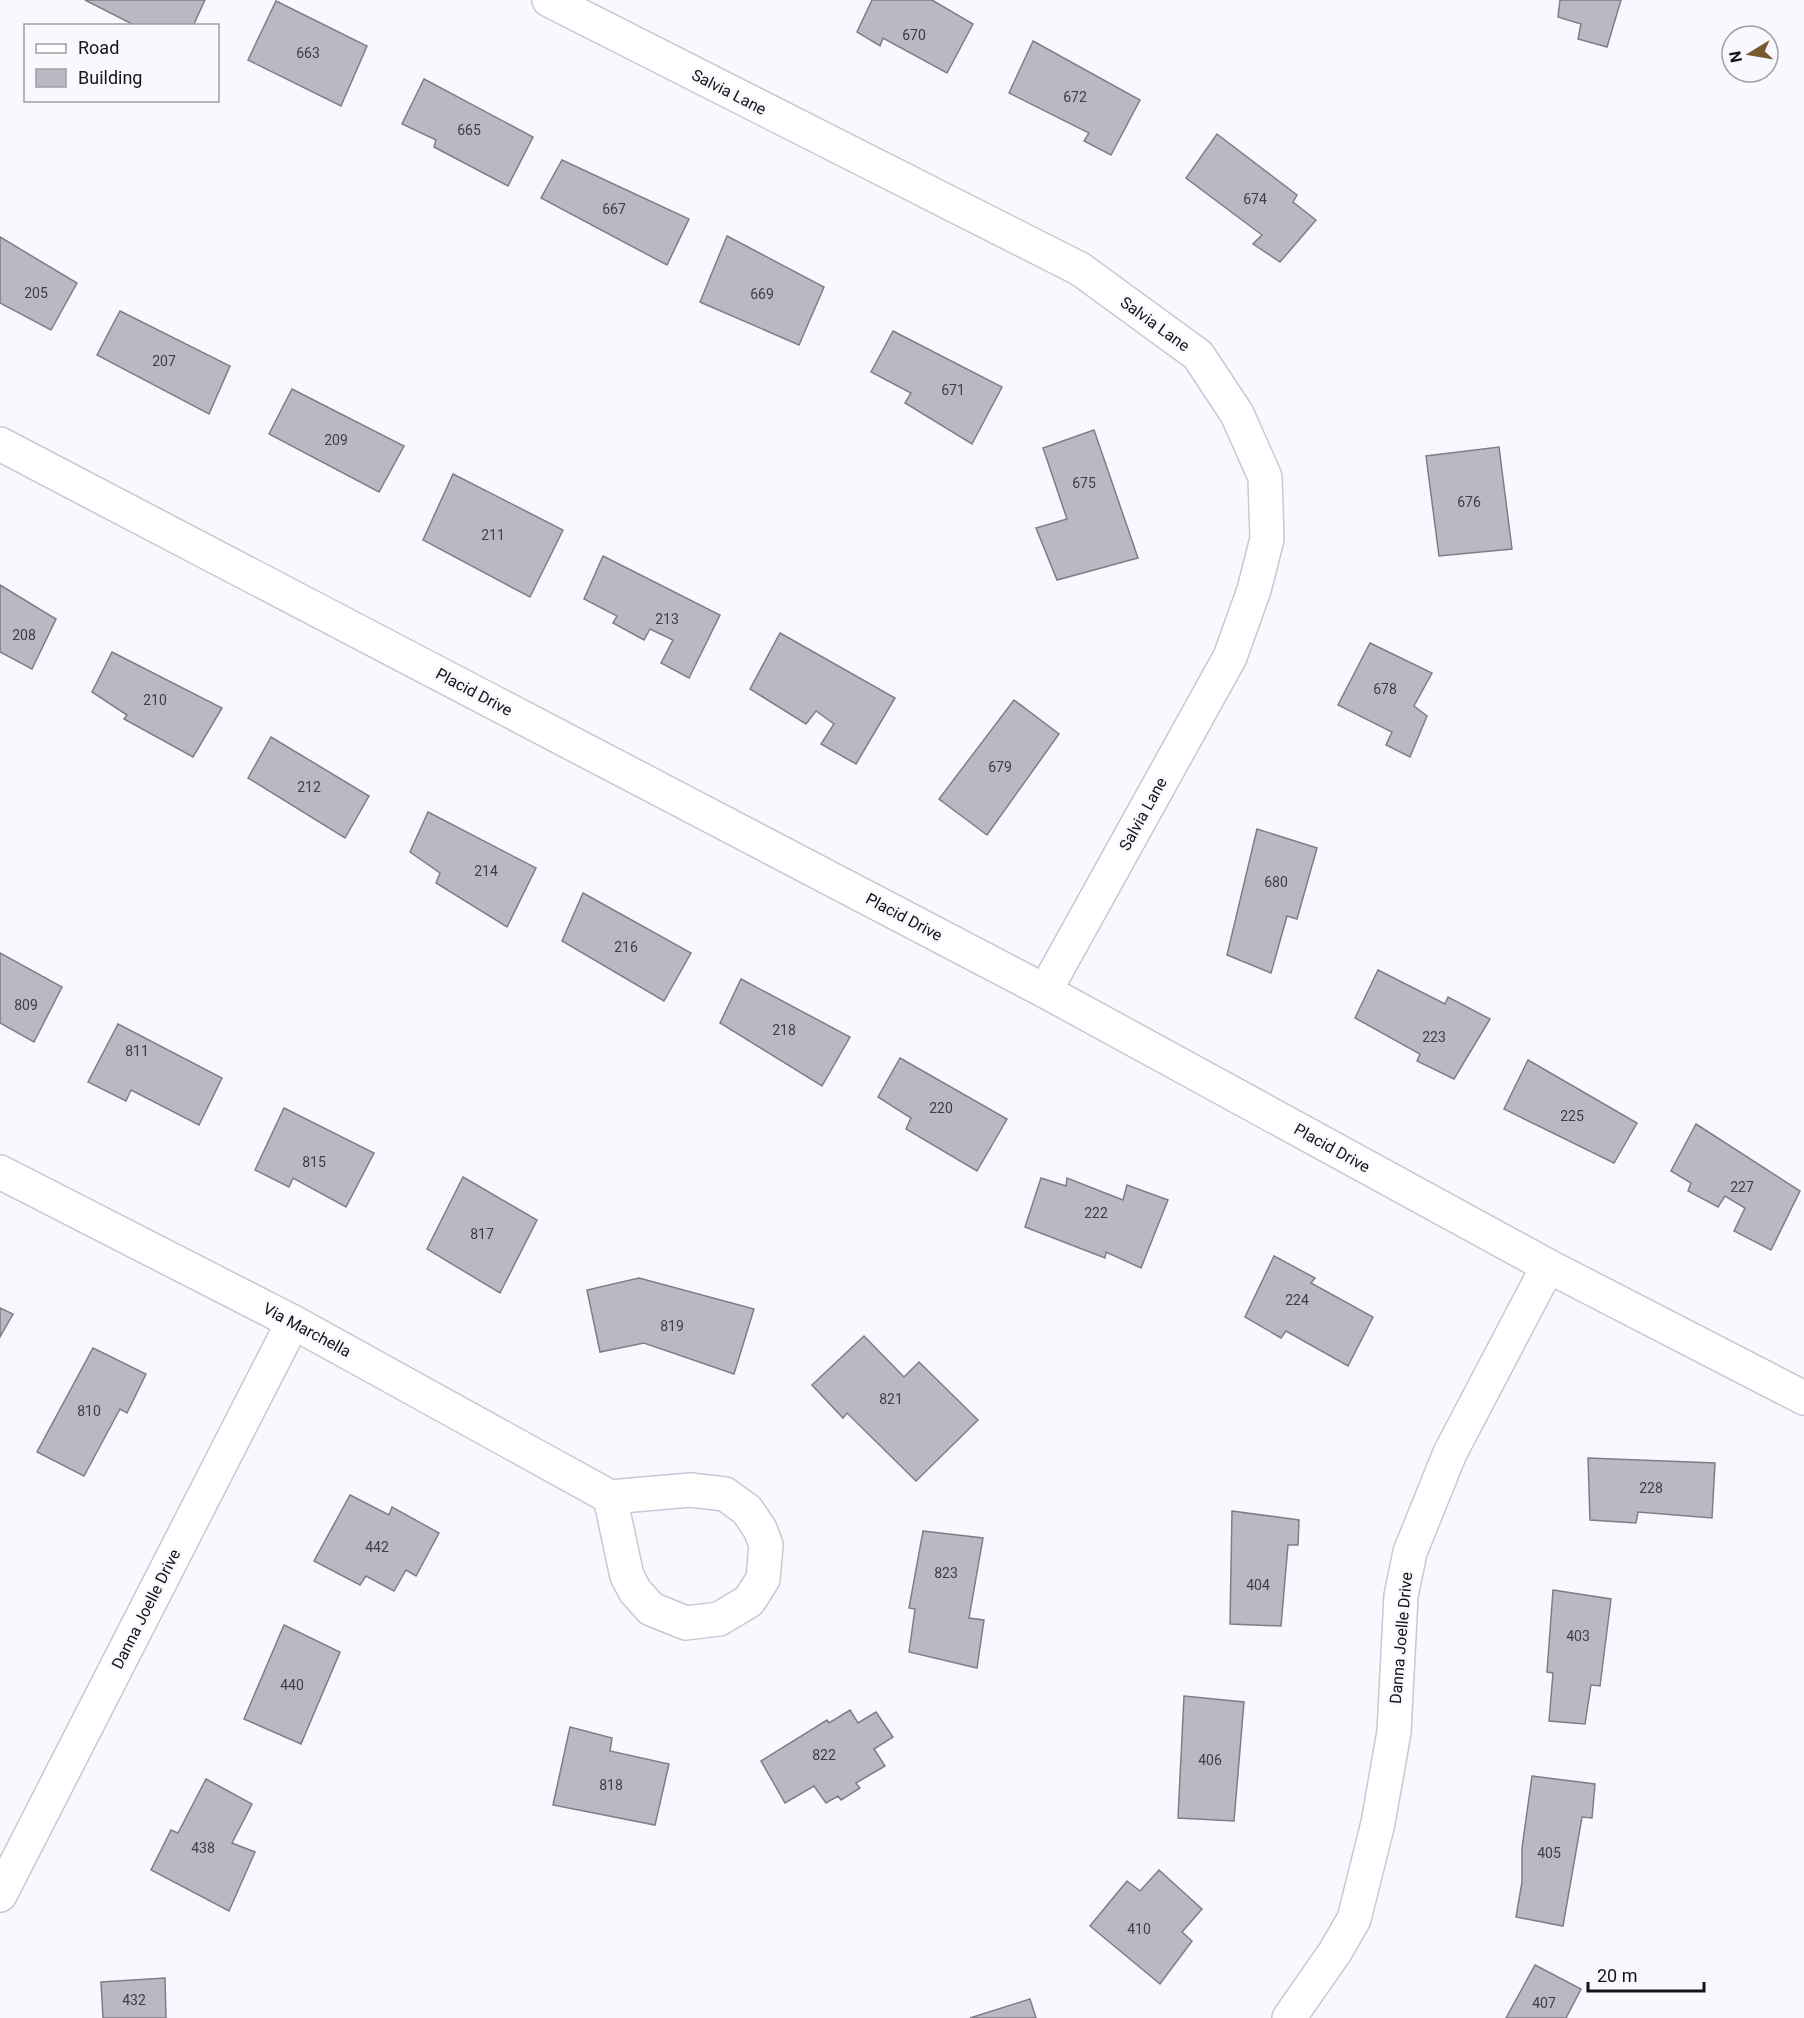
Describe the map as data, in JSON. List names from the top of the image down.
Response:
{
  "streets": {
    "street": [
      "Salvia Lane",
      "Placid Drive",
      "Via Marchella",
      "Danna Joelle Drive"
    ]
  },
  "crossings": [
    ["Salvia Lane", "Placid Drive"],
    ["Placid Drive", "Danna Joelle Drive"],
    ["Via Marchella", "Danna Joelle Drive"]
  ],
  "house_numbers": [
    "670",
    "663",
    "672",
    "665",
    "674",
    "667",
    "205",
    "669",
    "207",
    "671",
    "209",
    "675",
    "676",
    "211",
    "213",
    "208",
    "678",
    "210",
    "679",
    "212",
    "214",
    "680",
    "216",
    "809",
    "218",
    "223",
    "811",
    "220",
    "225",
    "815",
    "227",
    "222",
    "817",
    "224",
    "819",
    "821",
    "810",
    "228",
    "442",
    "823",
    "404",
    "403",
    "440",
    "822",
    "406",
    "818",
    "438",
    "405",
    "410",
    "432",
    "407"
  ],
  "legend": ["Road", "Building"],
  "scale_bar": "20 m",
  "north": "left"
}
